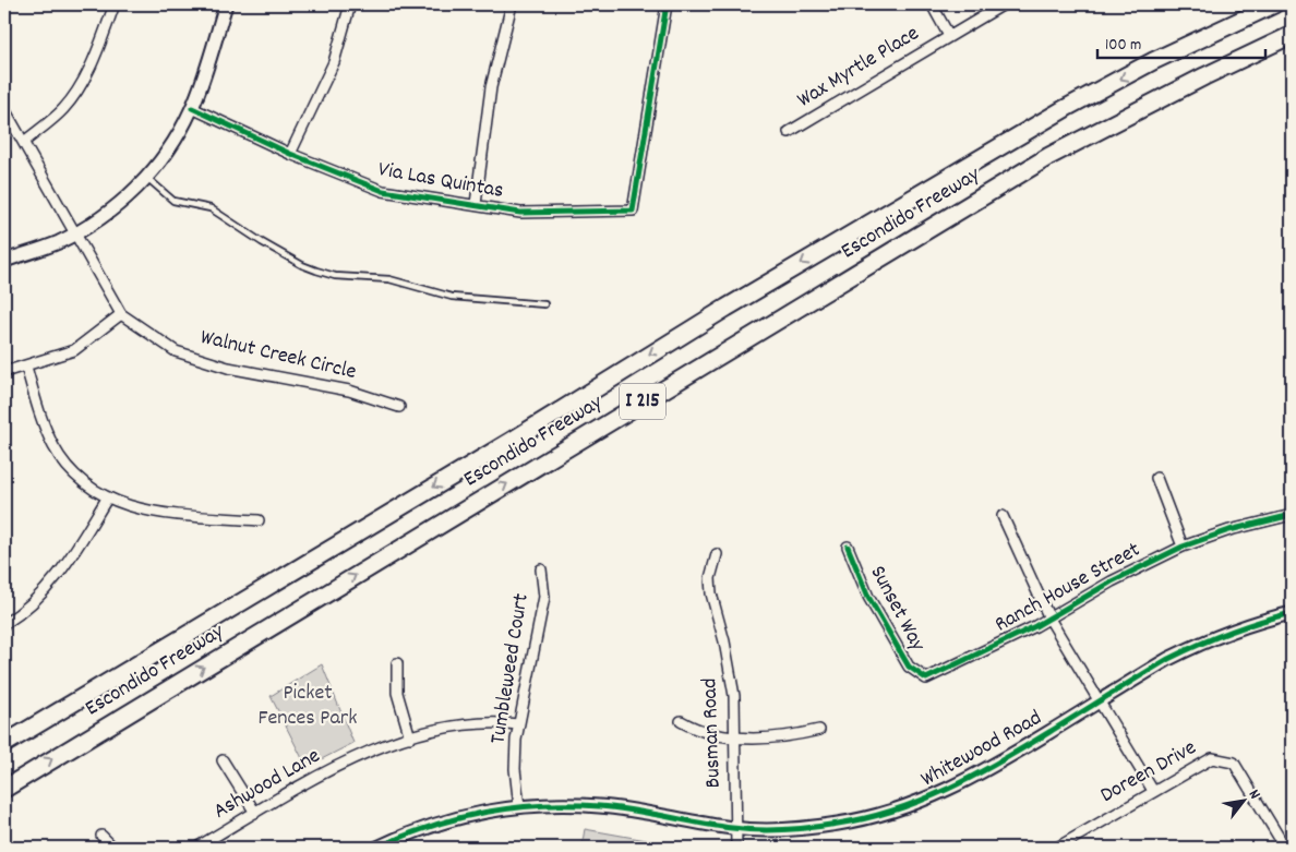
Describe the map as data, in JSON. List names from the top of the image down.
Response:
{
  "streets": {
    "highway": ["Escondido Freeway", "I 215"],
    "main road": ["Whitewood Road"],
    "street": [
      "Wax Myrtle Place",
      "Via Las Quintas",
      "Walnut Creek Circle",
      "Ranch House Street",
      "Sunset Way",
      "Tumbleweed Court",
      "Busman Road",
      "Doreen Drive",
      "Ashwood Lane"
    ]
  },
  "crossings": [
    ["Ranch House Street", "Sunset Way"],
    ["Tumbleweed Court", "Whitewood Road"],
    ["Tumbleweed Court", "Ashwood Lane"],
    ["Busman Road", "Whitewood Road"]
  ],
  "parks": ["Picket Fences Park"],
  "scale_bar": "100 m",
  "north": "top right"
}
